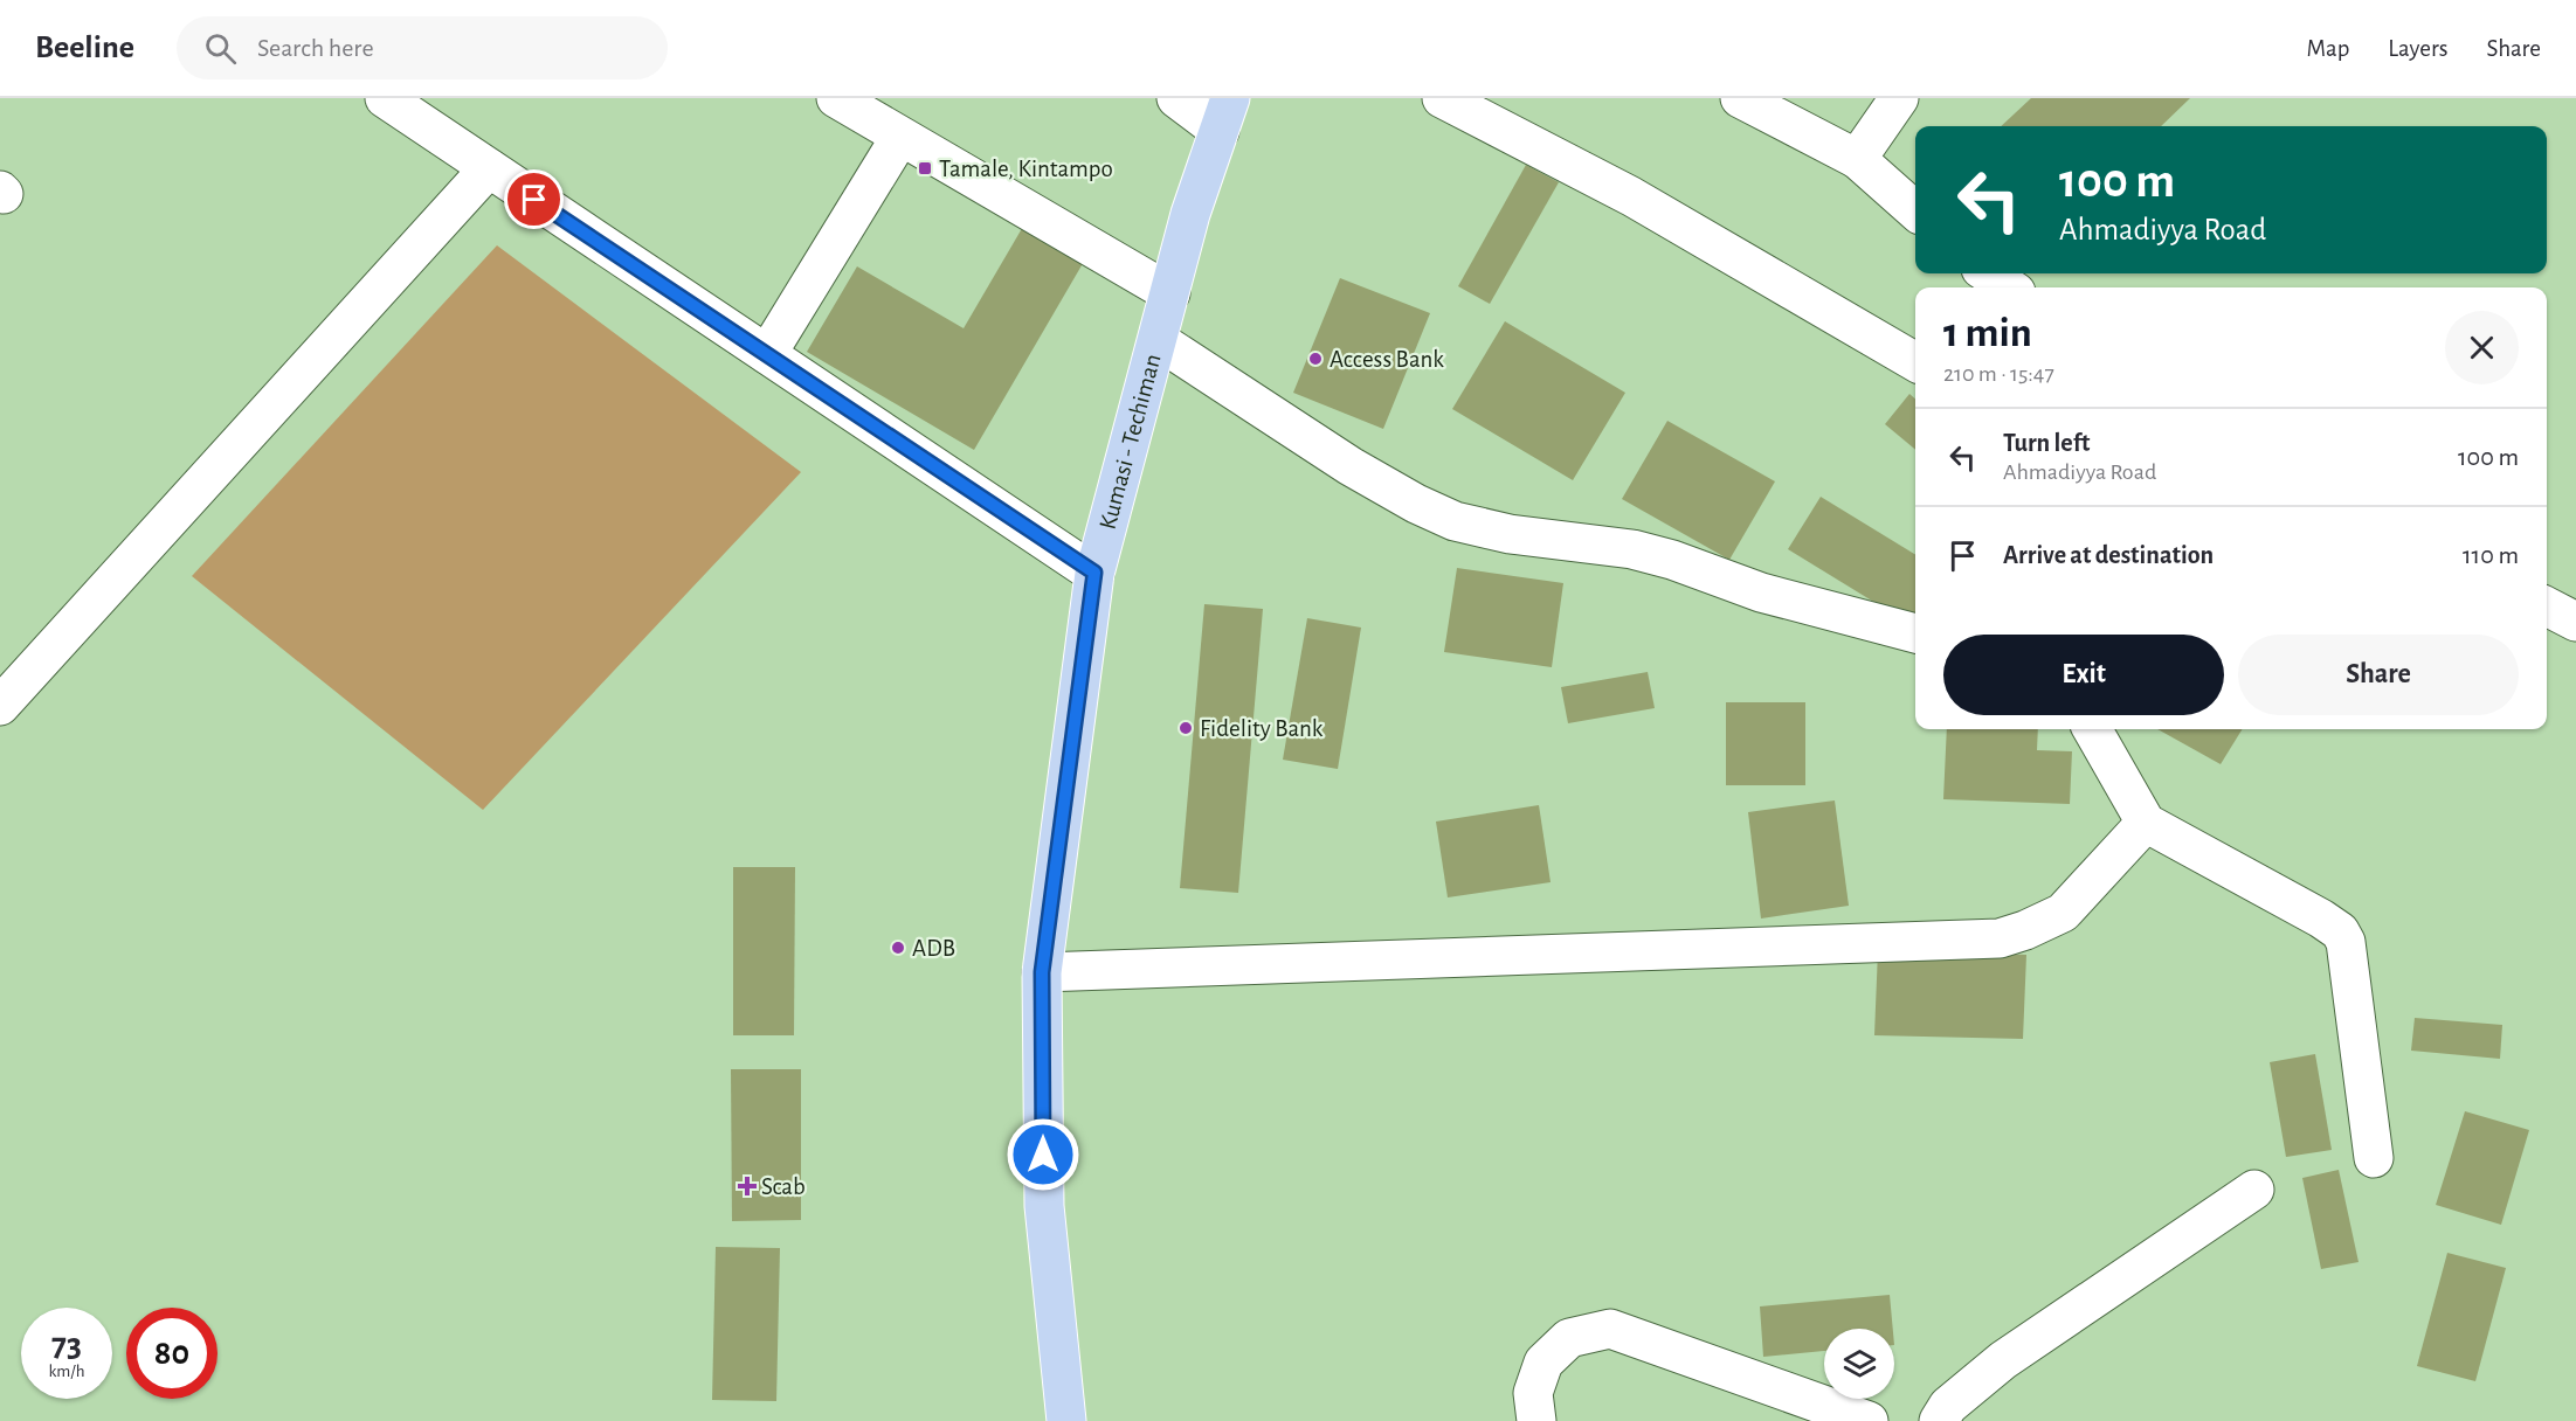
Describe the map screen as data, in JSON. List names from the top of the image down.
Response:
{
  "streets": {
    "highway": ["Kumasi - Techiman"]
  },
  "places": {
    "transit": ["Tamale, Kintampo"],
    "other": ["Access Bank", "Fidelity Bank", "ADB"],
    "health": ["Scab"]
  },
  "page": {
    "header": "Beeline",
    "search": "Search here",
    "nav": ["Map", "Layers", "Share"],
    "turn": ["100 m", "Ahmadiyya Road"],
    "heading": ["1 min", "210 m · 15:47"],
    "list": [
      {
        "name": "Turn left",
        "note": "Ahmadiyya Road",
        "value": "100 m"
      },
      {
        "name": "Arrive at destination",
        "value": "110 m"
      }
    ],
    "buttons": ["Exit", "Share"],
    "speed": "73 km/h",
    "limit": "80"
  }
}
